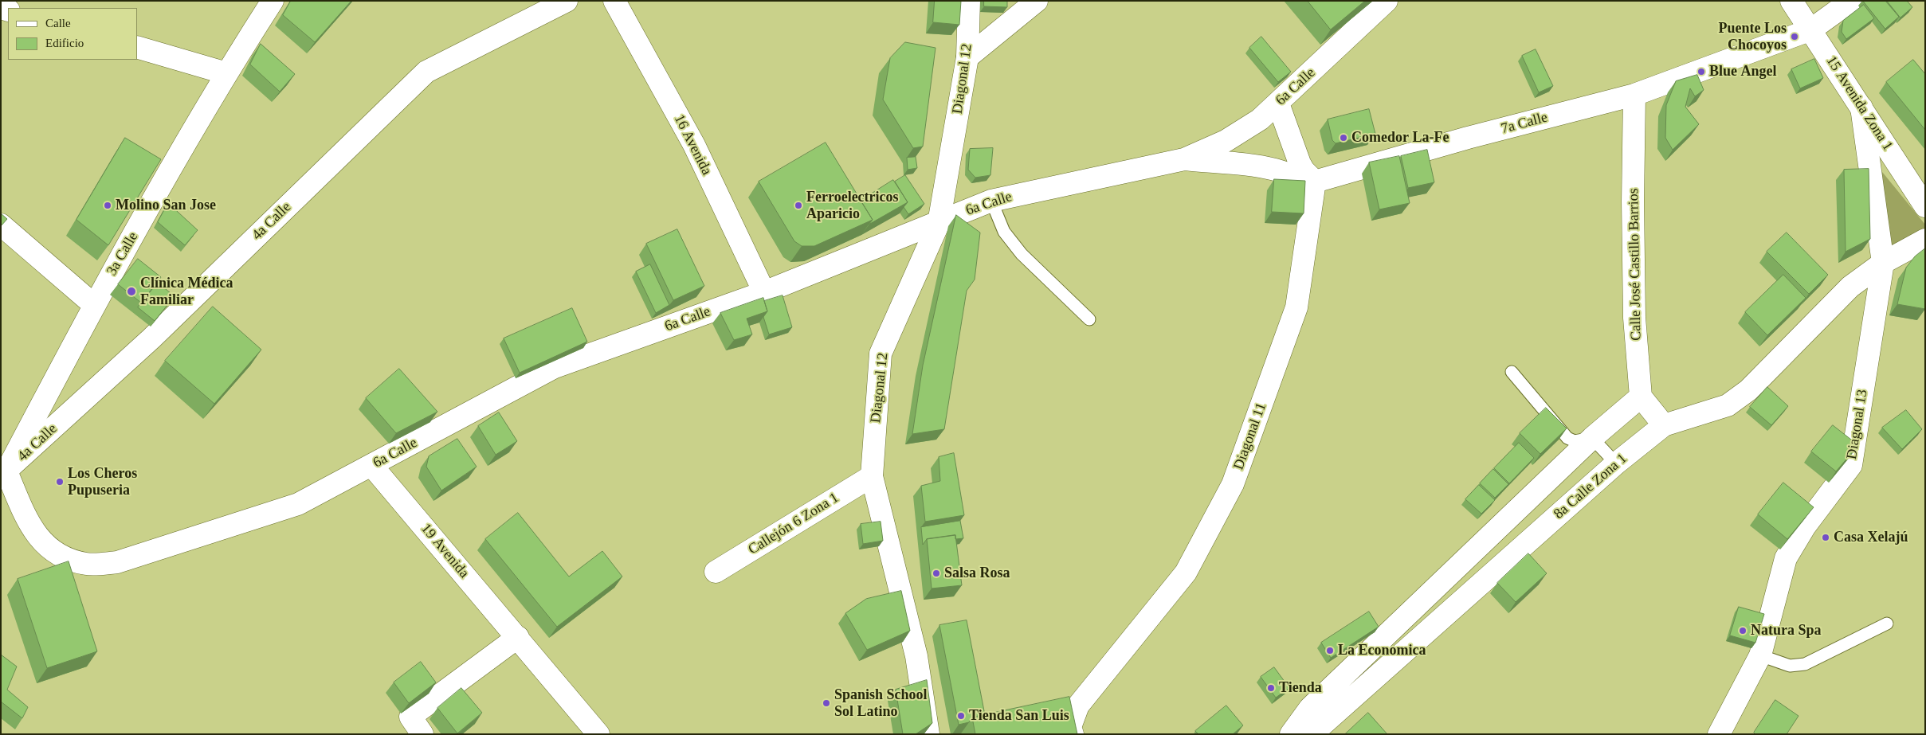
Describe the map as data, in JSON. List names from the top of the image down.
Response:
{
  "streets": {
    "street": [
      "Diagonal 12",
      "6a Calle",
      "15 Avenida Zona 1",
      "7a Calle",
      "16 Avenida",
      "4a Calle",
      "3a Calle",
      "Calle José Castillo Barrios",
      "Diagonal 13",
      "Diagonal 11",
      "8a Calle Zona 1",
      "Callejón 6 Zona 1",
      "19 Avenida"
    ]
  },
  "crossings": [
    ["Diagonal 12", "6a Calle"],
    ["Diagonal 12", "Callejón 6 Zona 1"],
    ["6a Calle", "7a Calle"],
    ["6a Calle", "16 Avenida"],
    ["6a Calle", "4a Calle"],
    ["6a Calle", "3a Calle"],
    ["6a Calle", "19 Avenida"],
    ["15 Avenida Zona 1", "7a Calle"],
    ["15 Avenida Zona 1", "Diagonal 13"],
    ["7a Calle", "Calle José Castillo Barrios"],
    ["7a Calle", "Diagonal 11"],
    ["4a Calle", "3a Calle"],
    ["Diagonal 13", "8a Calle Zona 1"]
  ],
  "places": [
    "Puente Los Chocoyos",
    "Blue Angel",
    "Comedor La-Fe",
    "Molino San Jose",
    "Ferroelectricos Aparicio",
    "Clínica Médica Familiar",
    "Los Cheros Pupuseria",
    "Casa Xelajú",
    "Salsa Rosa",
    "Natura Spa",
    "La Economica",
    "Tienda",
    "Spanish School Sol Latino",
    "Tienda San Luis"
  ],
  "legend": ["Calle", "Edificio"]
}
